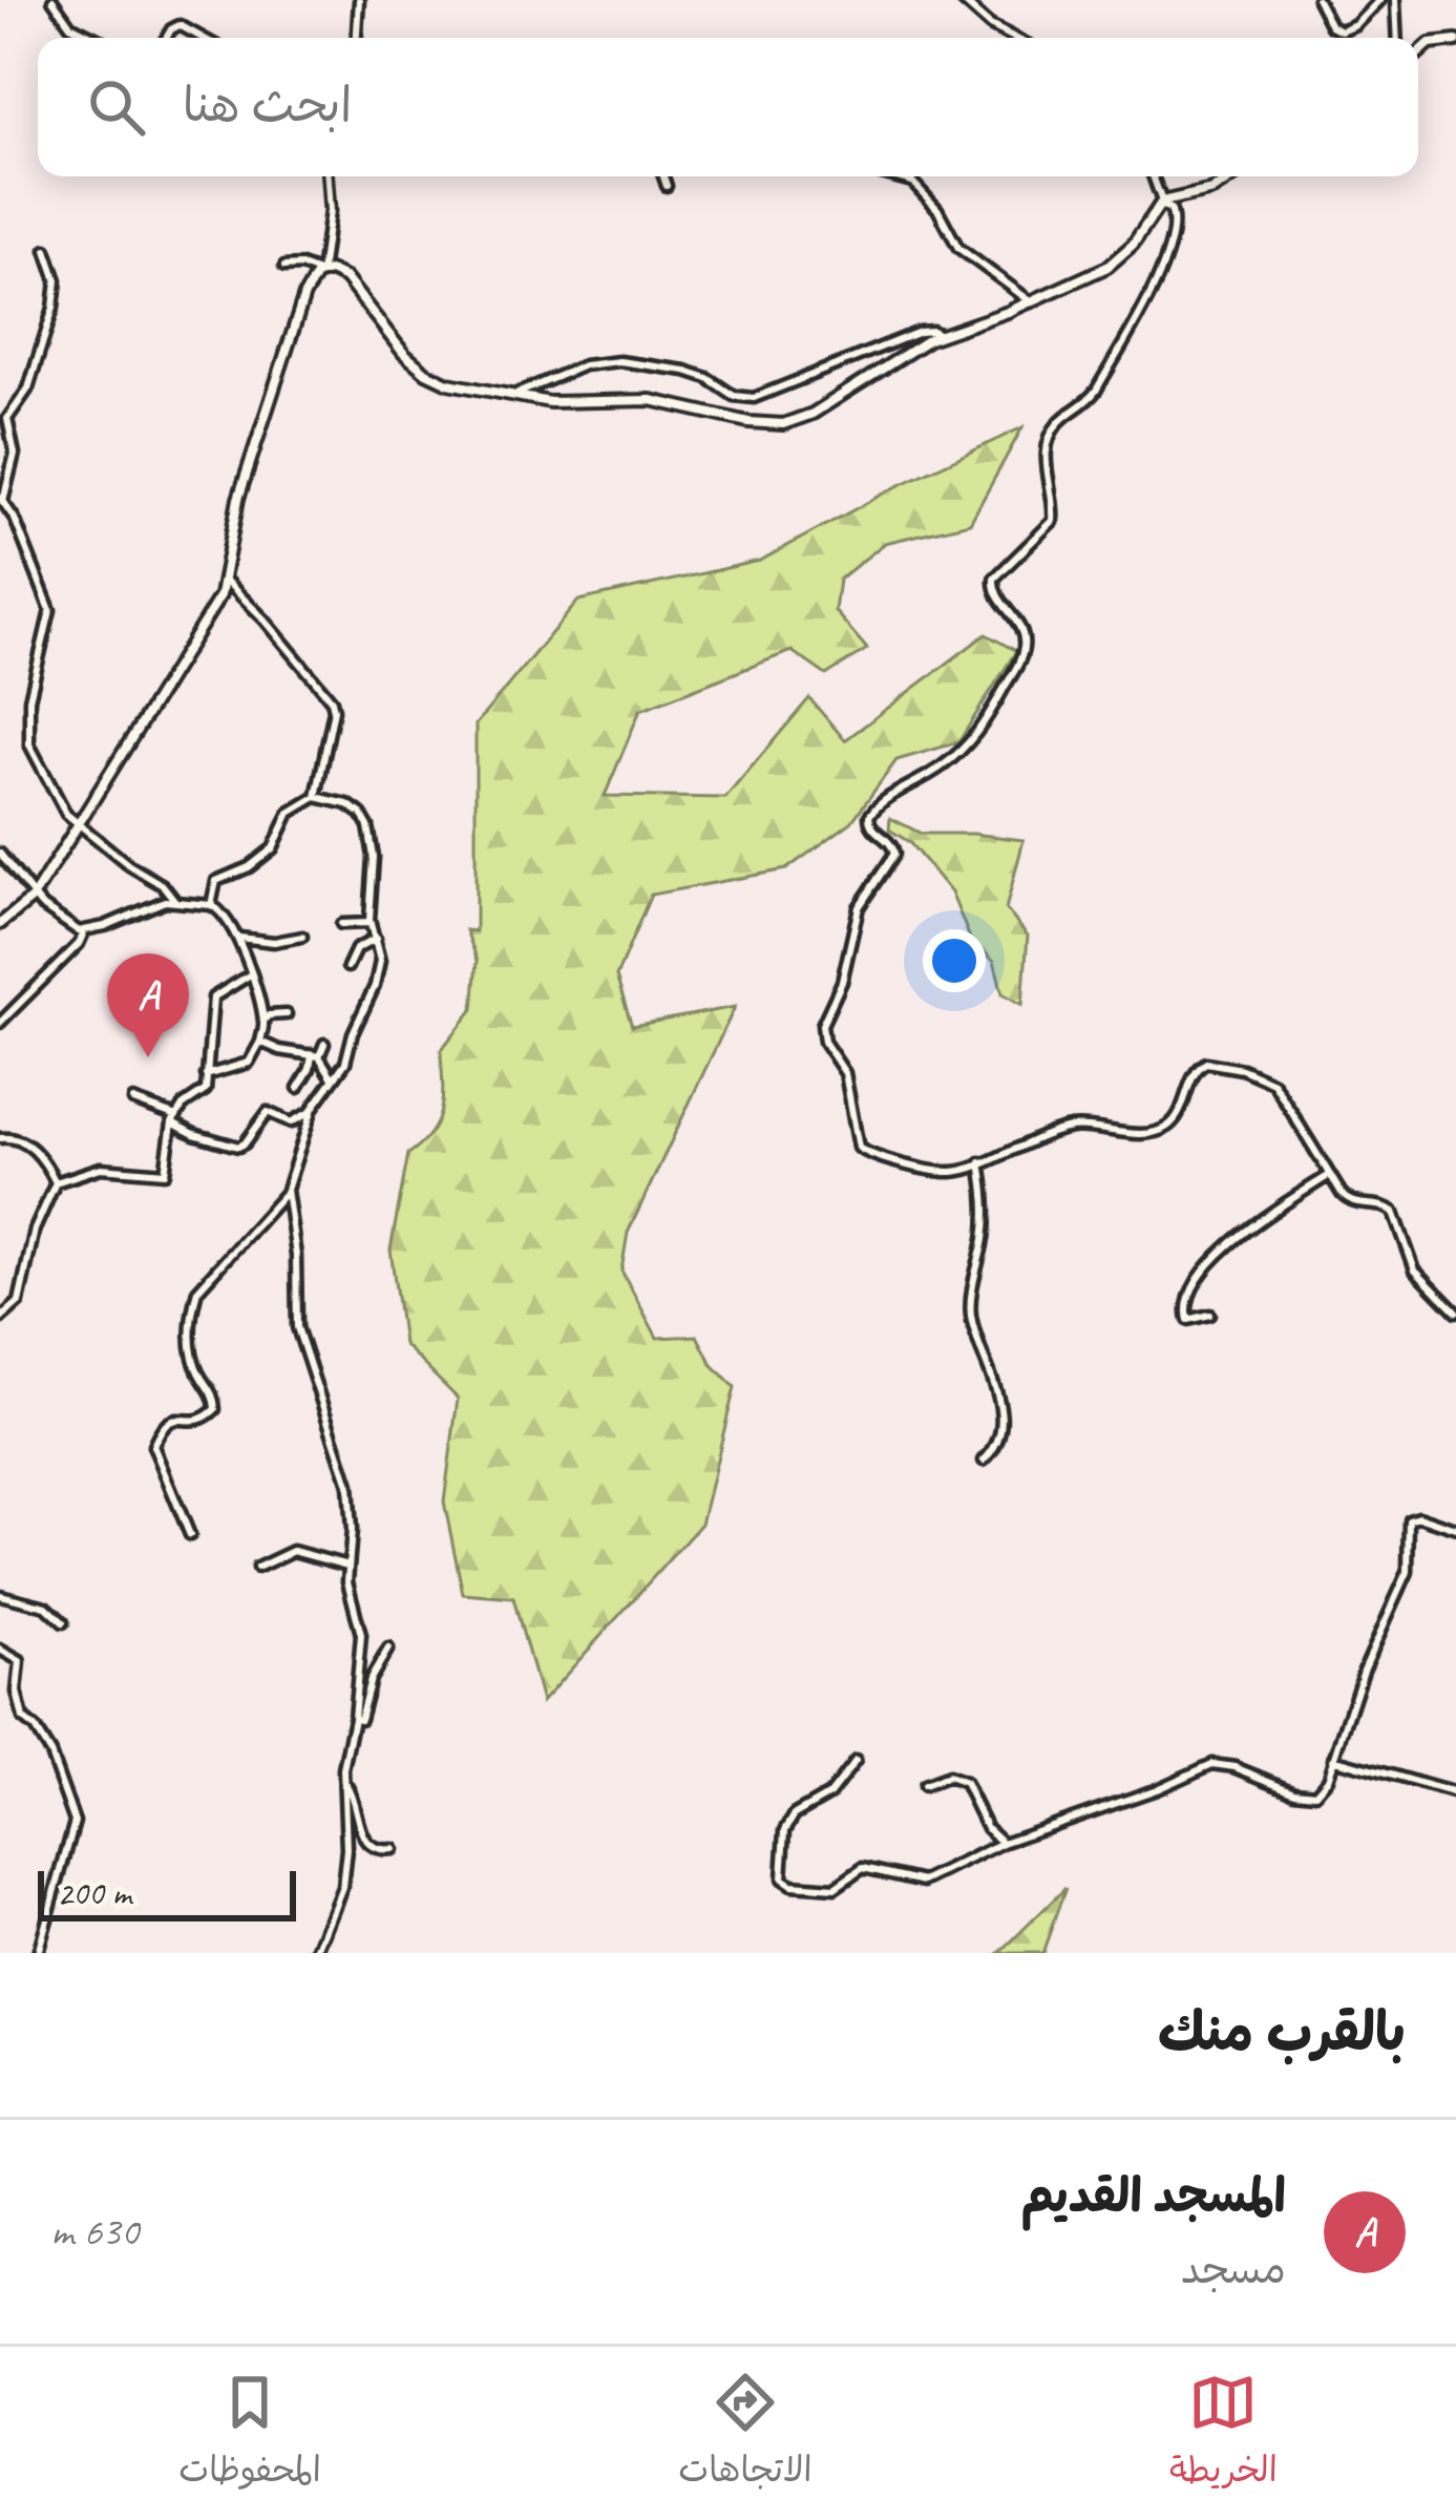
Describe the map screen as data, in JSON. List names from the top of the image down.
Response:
{
  "scale_bar": "200 m",
  "page": {
    "search": "ابحث هنا",
    "pins": "A",
    "scale": "200 m",
    "heading": "بالقرب منك",
    "list": [
      {
        "mark": "A",
        "name": "المسجد القديم",
        "note": "مسجد",
        "value": "630 m"
      }
    ],
    "nav": ["الخريطة", "الاتجاهات", "المحفوظات"]
  }
}
